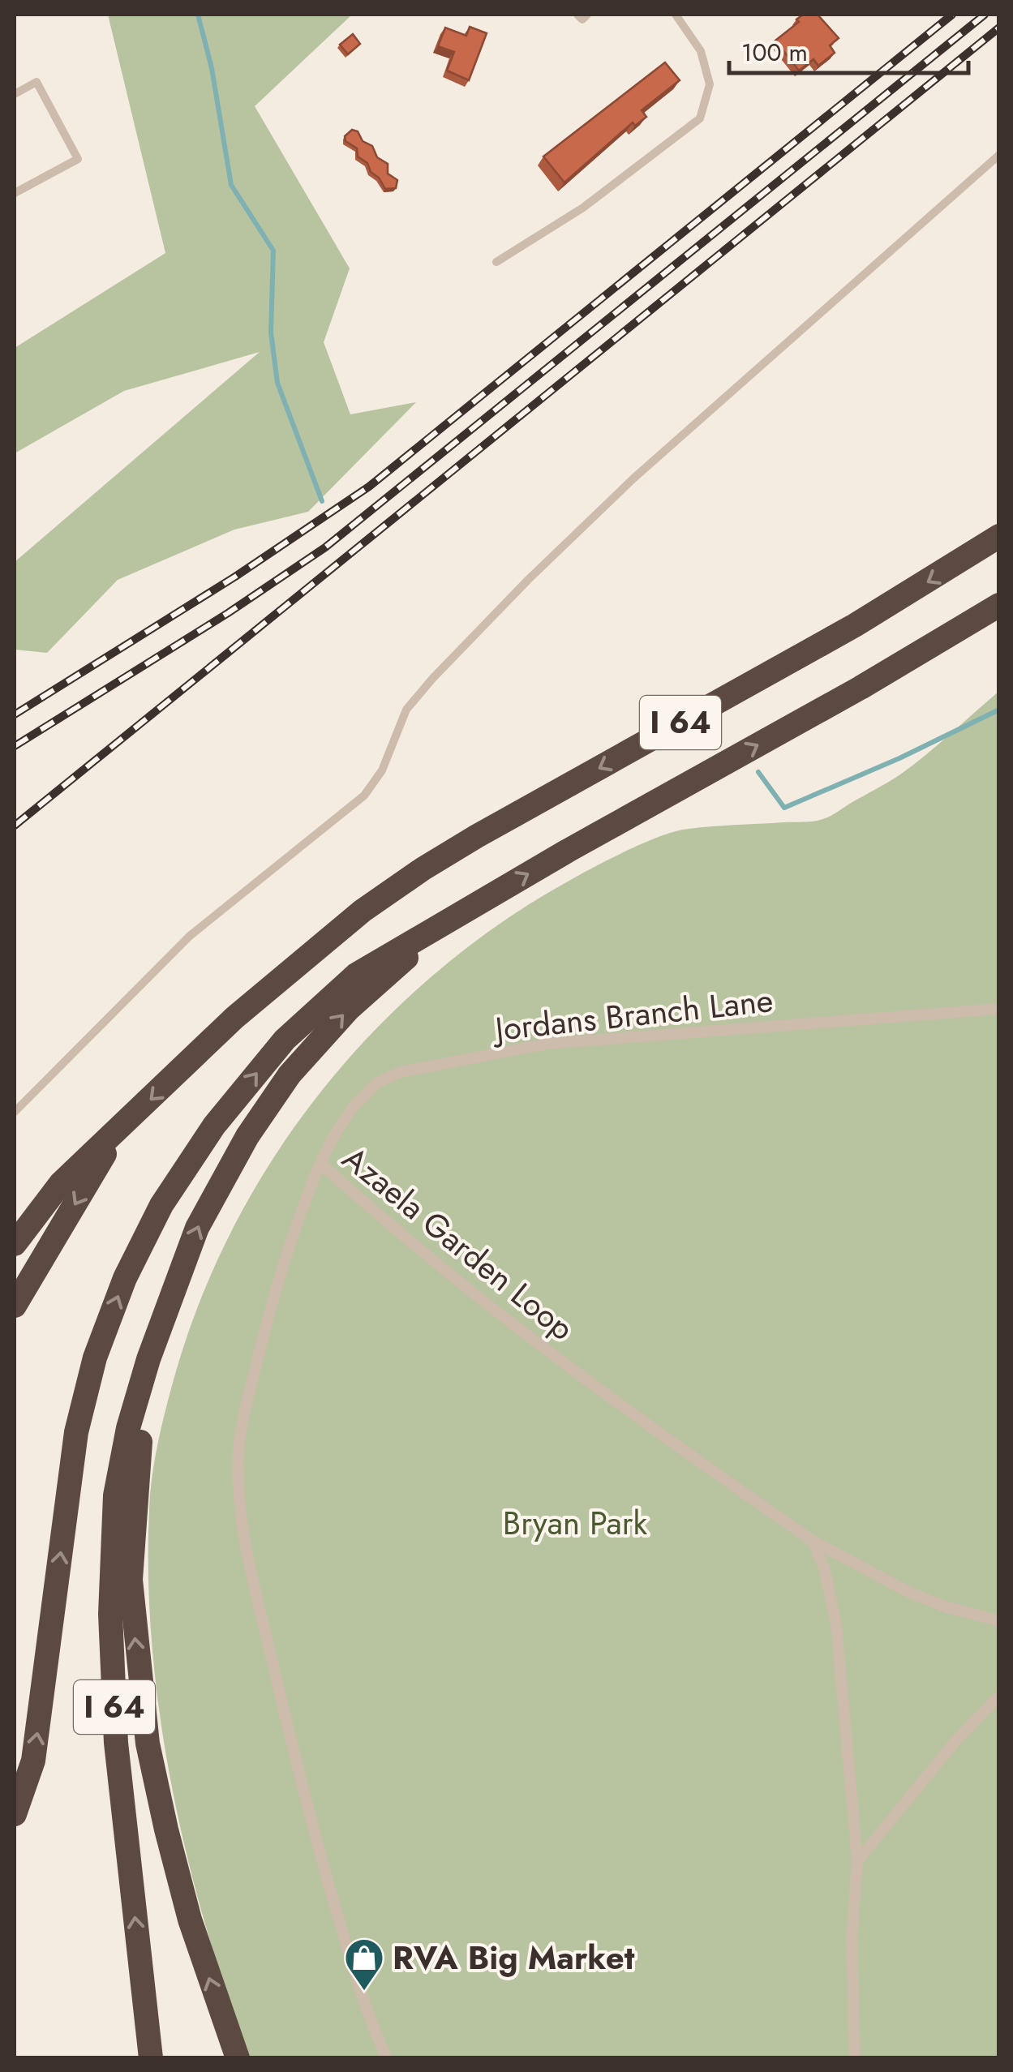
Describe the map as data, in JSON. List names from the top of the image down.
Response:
{
  "streets": {
    "highway": ["I 64"],
    "street": ["Jordans Branch Lane", "Azaela Garden Loop"]
  },
  "crossings": [
    ["Jordans Branch Lane", "Azaela Garden Loop"]
  ],
  "parks": ["Bryan Park"],
  "places": {
    "shop": ["RVA Big Market"]
  },
  "scale_bar": "100 m"
}
